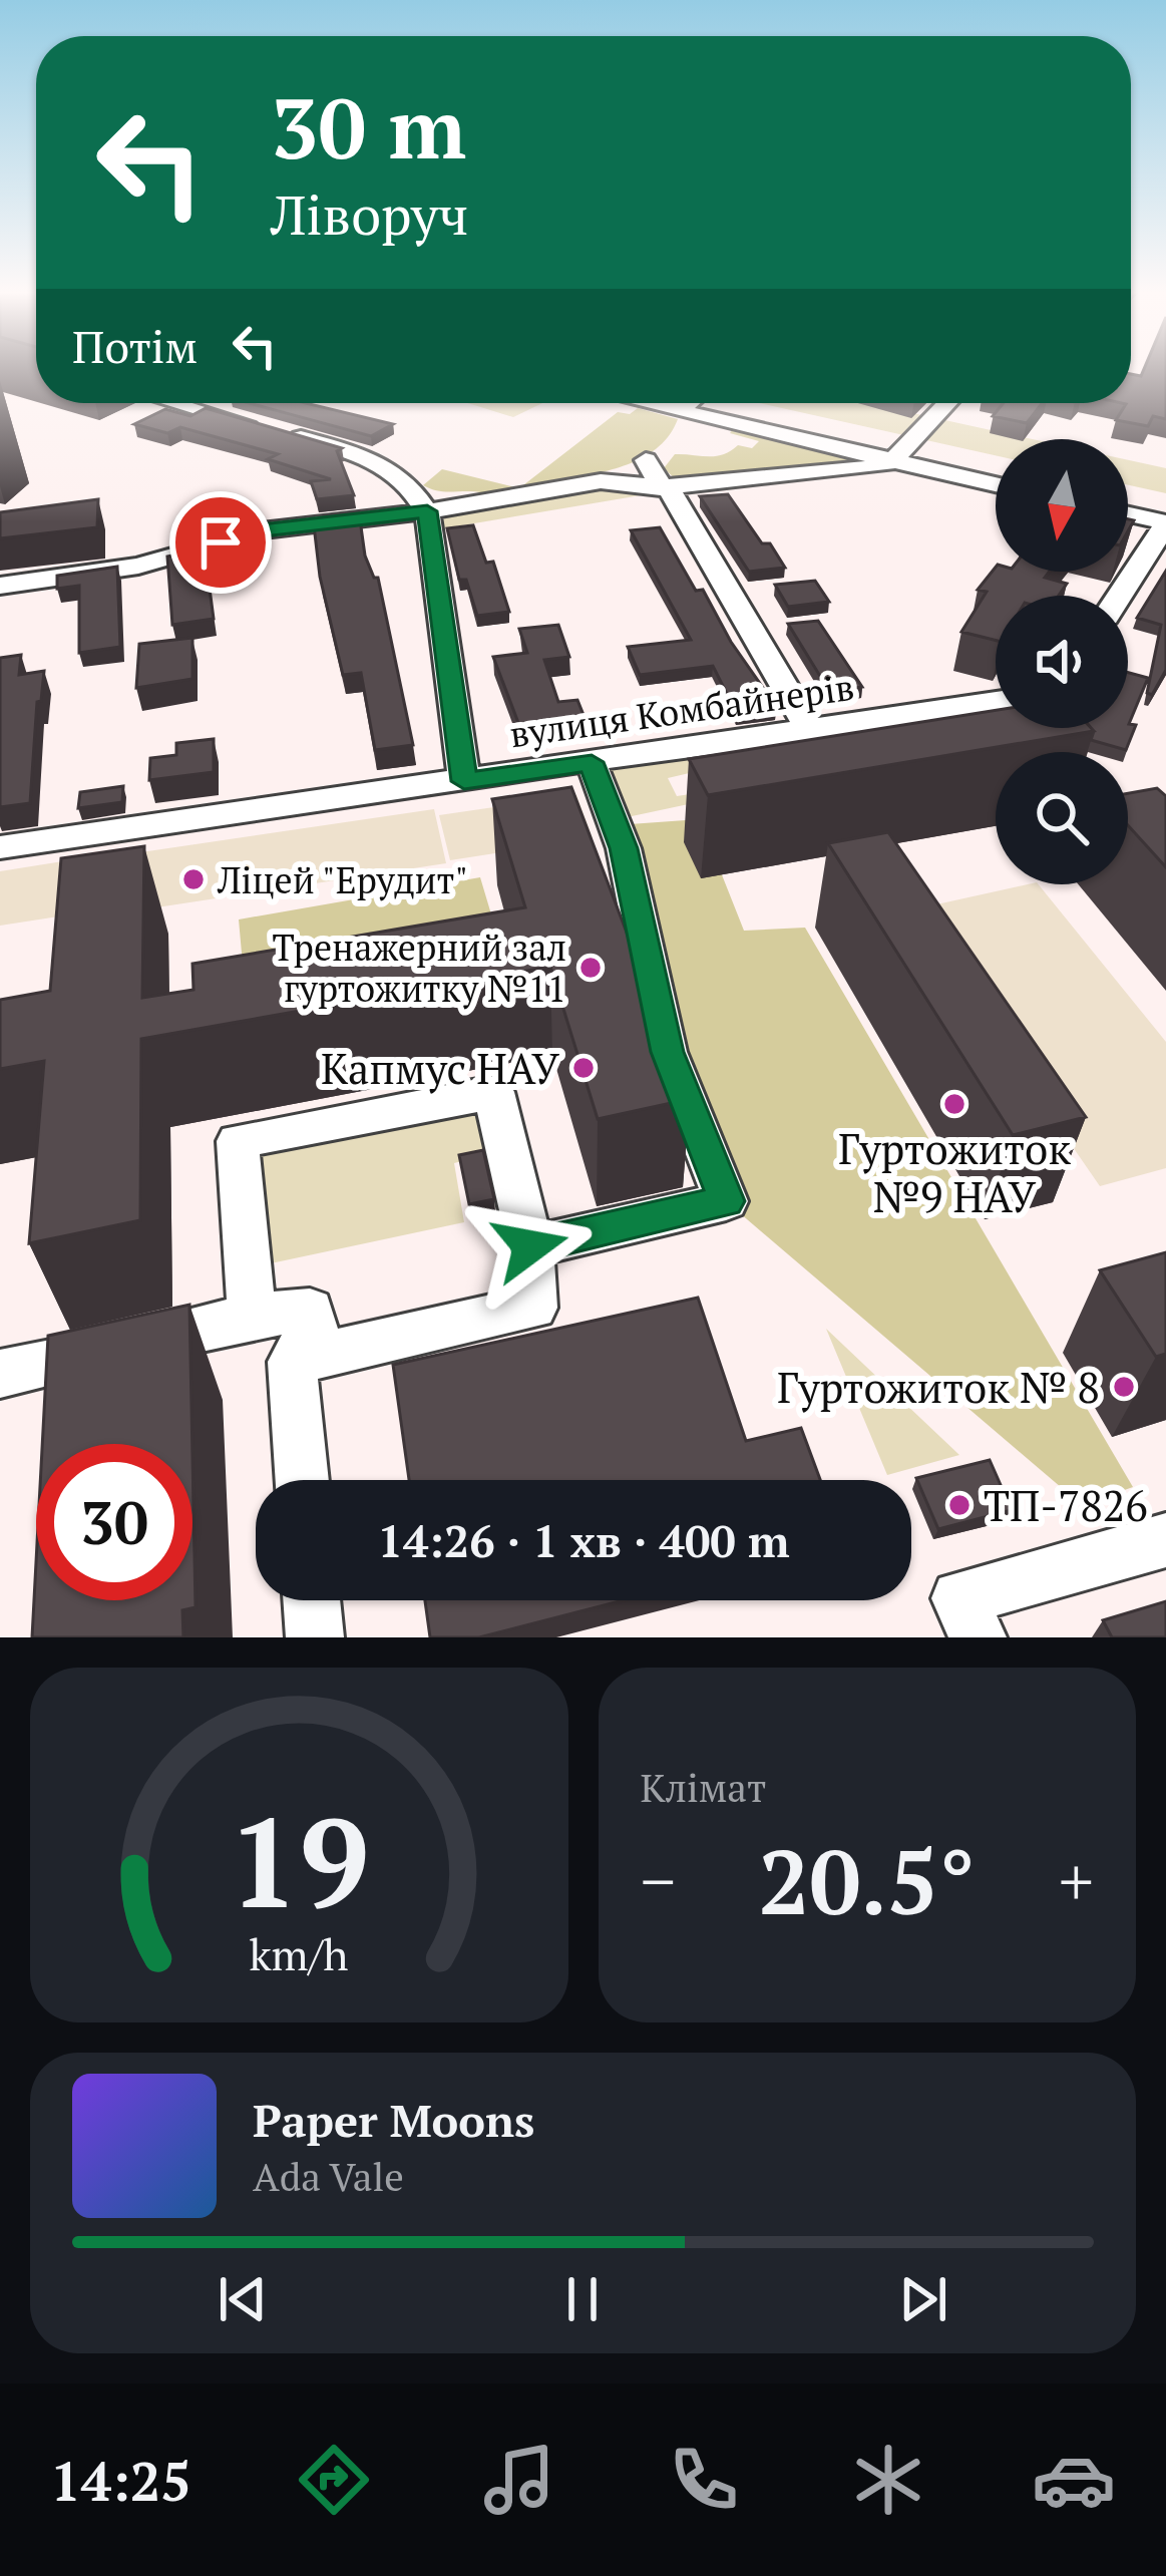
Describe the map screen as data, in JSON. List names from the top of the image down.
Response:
{
  "streets": {
    "street": ["вулиця Комбайнерів"]
  },
  "places": [
    "Ліцей \"Ерудит\"",
    "Тренажерний зал гуртожитку №11",
    "Капмус НАУ",
    "Гуртожиток №9 НАУ",
    "Гуртожиток № 8",
    "ТП-7826"
  ],
  "north": "bottom",
  "page": {
    "turn": ["30 m", "Ліворуч"],
    "then": "Потім",
    "limit": "30",
    "trip": "14:26 · 1 хв · 400 m",
    "tile": "Клімат",
    "heat": ["−", "20.5°", "+"],
    "song": ["Paper Moons", "Ada Vale"],
    "tabs": "14:25",
    "gauge": ["19", "km/h"]
  }
}
